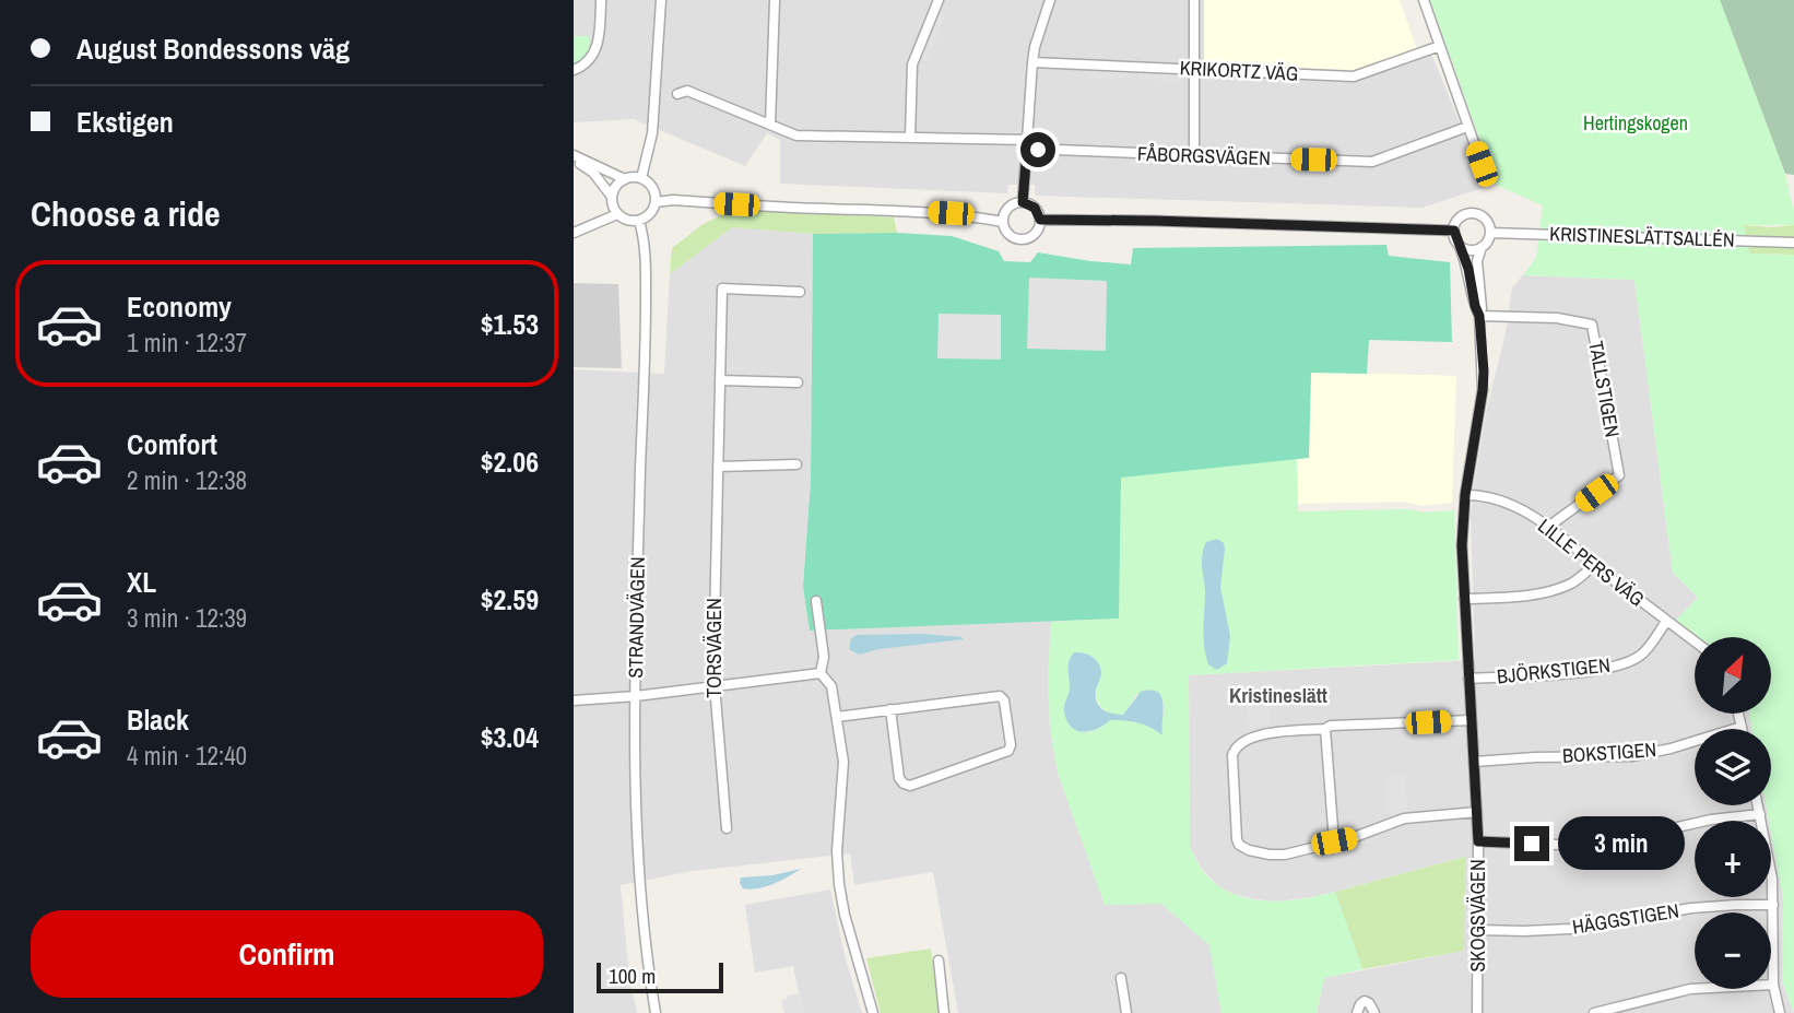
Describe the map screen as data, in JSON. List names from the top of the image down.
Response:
{
  "streets": {
    "street": [
      "KRIKORTZ VÄG",
      "FÅBORGSVÄGEN",
      "KRISTINESLÄTTSALLÉN",
      "TALLSTIGEN",
      "LILLE PERS VÄG",
      "STRANDVÄGEN",
      "TORSVÄGEN",
      "BJÖRKSTIGEN",
      "BOKSTIGEN",
      "SKOGSVÄGEN",
      "HÄGGSTIGEN"
    ]
  },
  "crossings": [
    ["KRISTINESLÄTTSALLÉN", "SKOGSVÄGEN"],
    ["TALLSTIGEN", "LILLE PERS VÄG"],
    ["TALLSTIGEN", "SKOGSVÄGEN"],
    ["LILLE PERS VÄG", "BJÖRKSTIGEN"],
    ["LILLE PERS VÄG", "SKOGSVÄGEN"],
    ["BJÖRKSTIGEN", "SKOGSVÄGEN"],
    ["BOKSTIGEN", "SKOGSVÄGEN"],
    ["SKOGSVÄGEN", "HÄGGSTIGEN"]
  ],
  "districts": ["Kristineslätt"],
  "parks": ["Hertingskogen"],
  "scale_bar": "100 m",
  "north": "top right",
  "page": {
    "banner": ["August Bondessons väg", "Ekstigen"],
    "heading": "Choose a ride",
    "list": [
      {
        "name": "Economy",
        "note": "1 min · 12:37",
        "value": "$1.53"
      },
      {
        "name": "Comfort",
        "note": "2 min · 12:38",
        "value": "$2.06"
      },
      {
        "name": "XL",
        "note": "3 min · 12:39",
        "value": "$2.59"
      },
      {
        "name": "Black",
        "note": "4 min · 12:40",
        "value": "$3.04"
      }
    ],
    "map_buttons": ["+", "−"],
    "bubble": "3 min",
    "buttons": "Confirm",
    "scale": "100 m"
  }
}
